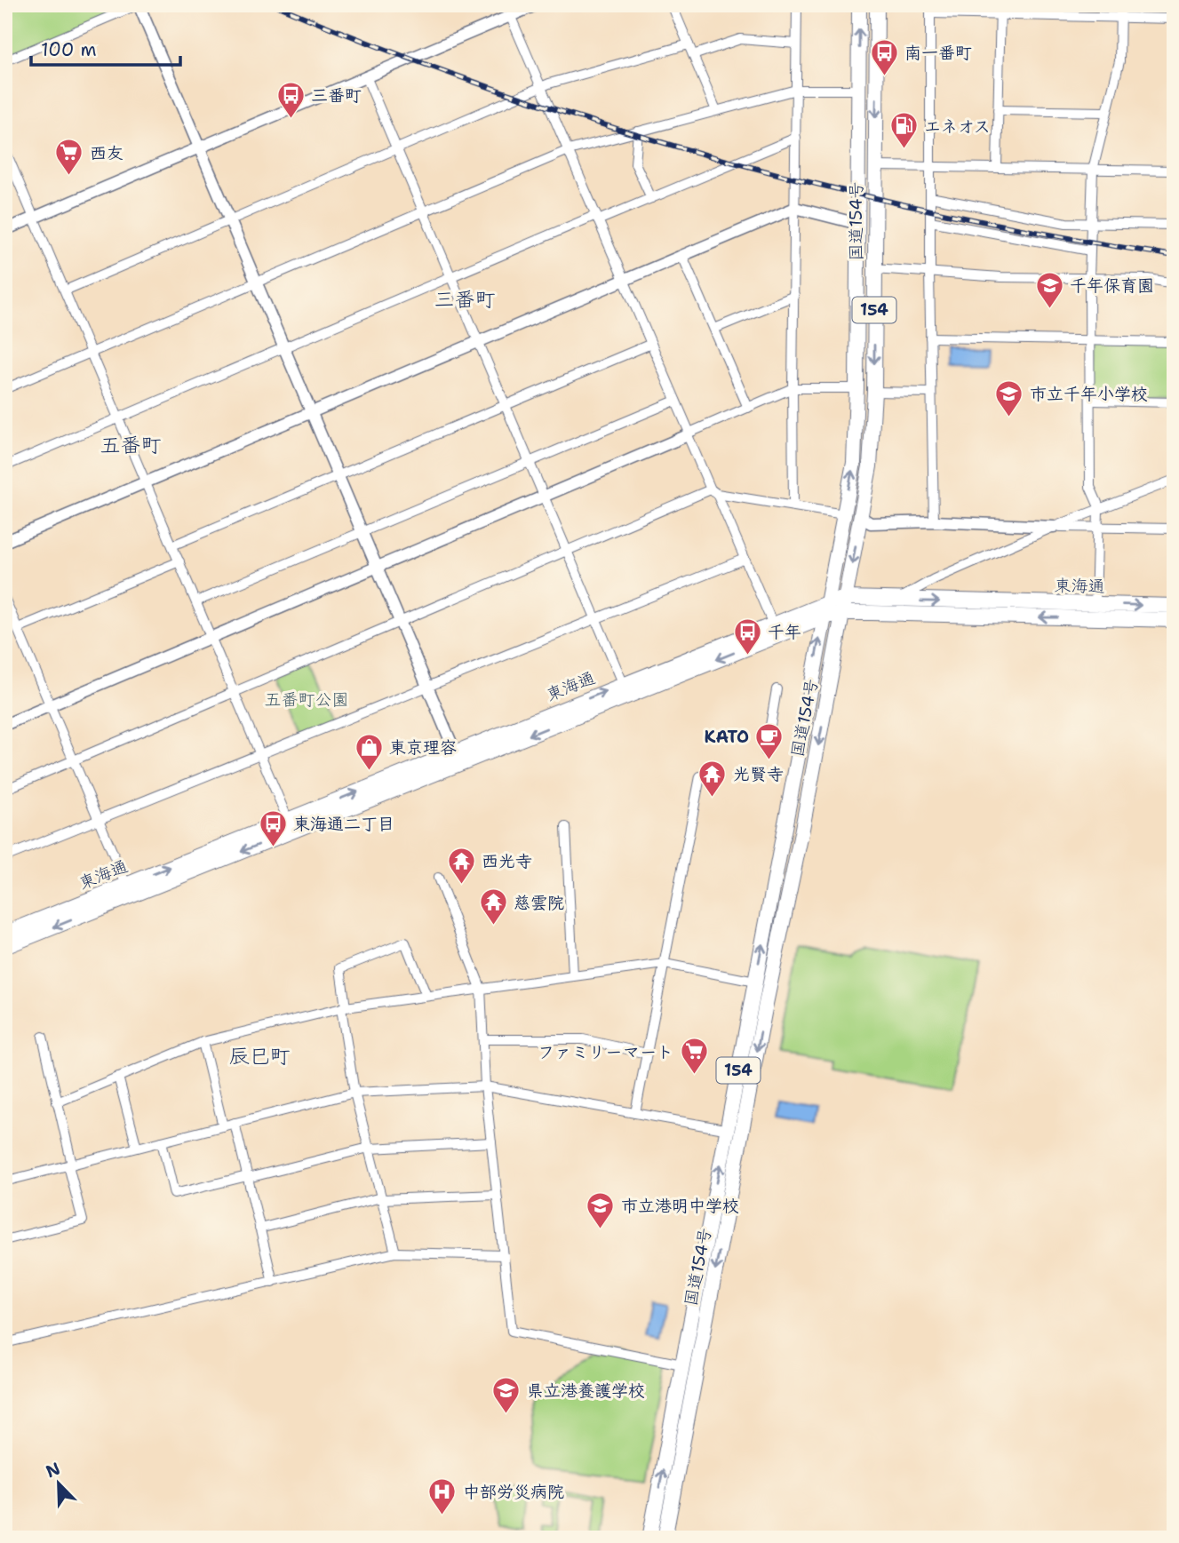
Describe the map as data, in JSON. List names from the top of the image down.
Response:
{
  "streets": {
    "main road": ["国道154号", "154", "東海通"]
  },
  "crossings": [
    ["国道154号", "東海通"]
  ],
  "districts": ["三番町", "五番町", "辰巳町"],
  "parks": ["五番町公園"],
  "places": {
    "bus stop": [
      "南一番町",
      "三番町",
      "千年",
      "東海通二丁目"
    ],
    "fuel station": ["エネオス"],
    "supermarket": ["西友", "ファミリーマート"],
    "school or university": [
      "千年保育園",
      "市立千年小学校",
      "市立港明中学校",
      "県立港養護学校"
    ],
    "cafe": ["KATO"],
    "shop": ["東京理容"],
    "temple": ["光賢寺", "西光寺", "慈雲院"],
    "hospital": ["中部労災病院"]
  },
  "scale_bar": "100 m",
  "north": "top left"
}
